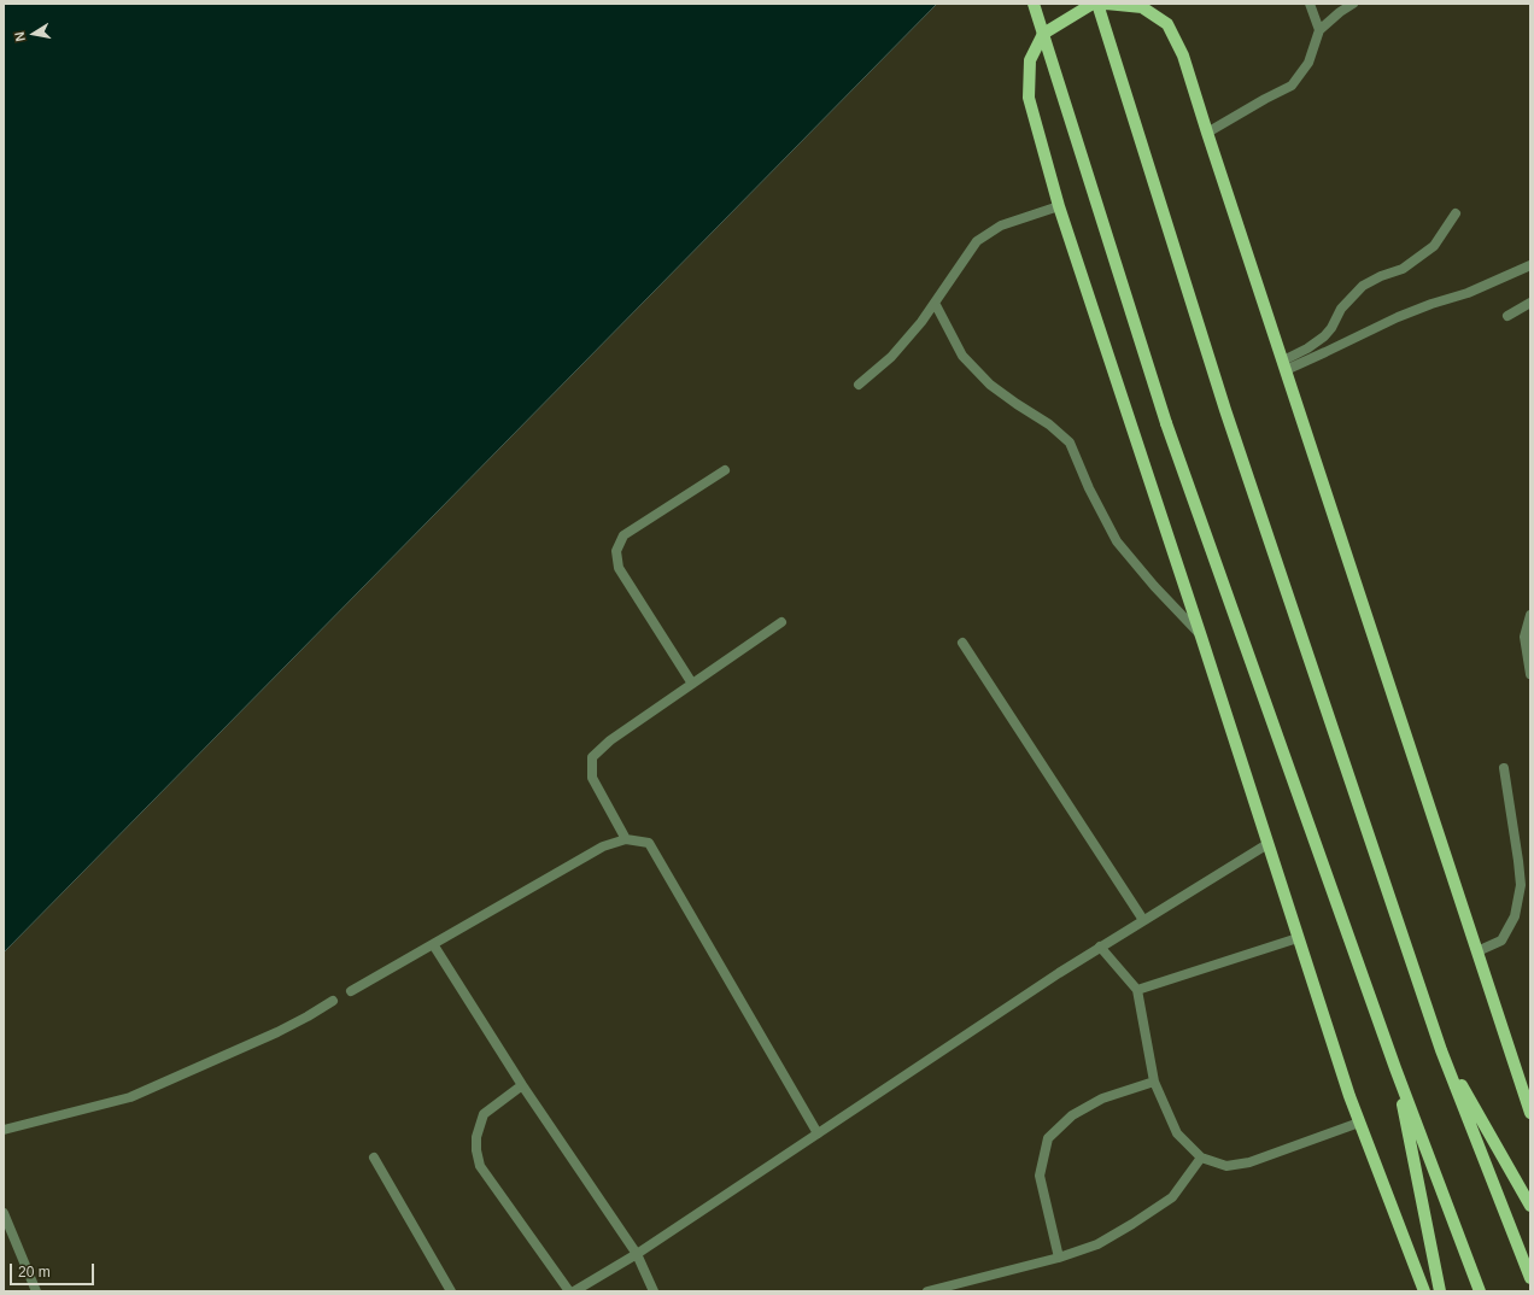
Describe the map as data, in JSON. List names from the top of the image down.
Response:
{
  "scale_bar": "20 m",
  "north": "left"
}
